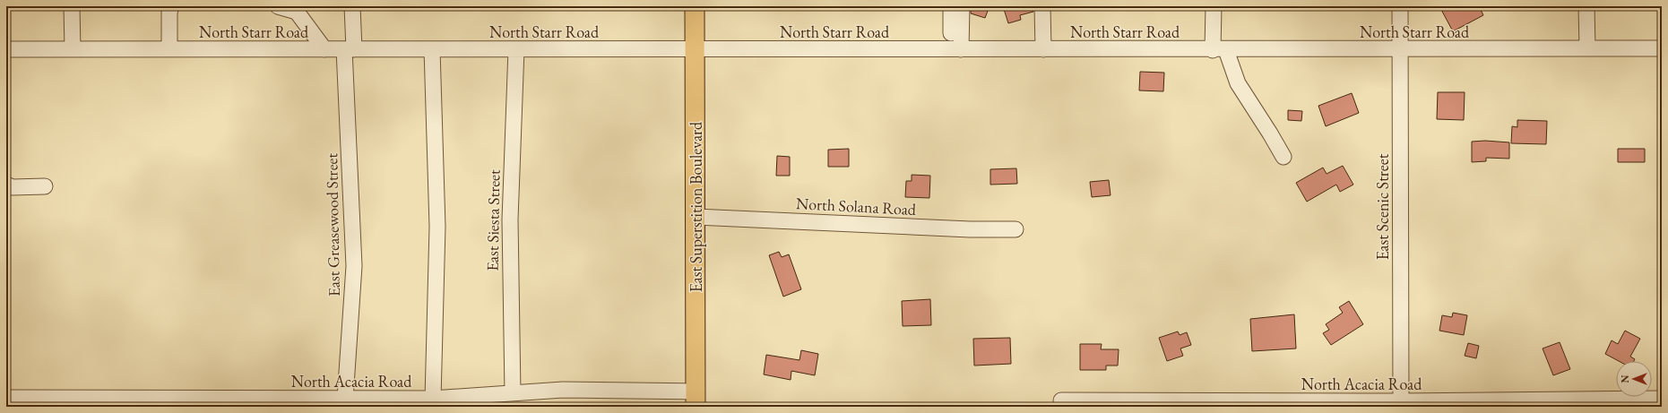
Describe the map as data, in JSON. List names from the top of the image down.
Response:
{
  "streets": {
    "main road": ["East Superstition Boulevard"],
    "street": [
      "North Starr Road",
      "North Solana Road",
      "East Scenic Street",
      "East Siesta Street",
      "East Greasewood Street",
      "North Acacia Road"
    ]
  },
  "crossings": [
    ["North Starr Road", "East Superstition Boulevard"],
    ["North Starr Road", "East Scenic Street"],
    ["North Starr Road", "East Siesta Street"],
    ["North Starr Road", "East Greasewood Street"],
    ["North Solana Road", "East Superstition Boulevard"],
    ["East Superstition Boulevard", "North Acacia Road"],
    ["East Scenic Street", "North Acacia Road"],
    ["East Siesta Street", "North Acacia Road"],
    ["East Greasewood Street", "North Acacia Road"]
  ],
  "north": "left"
}
